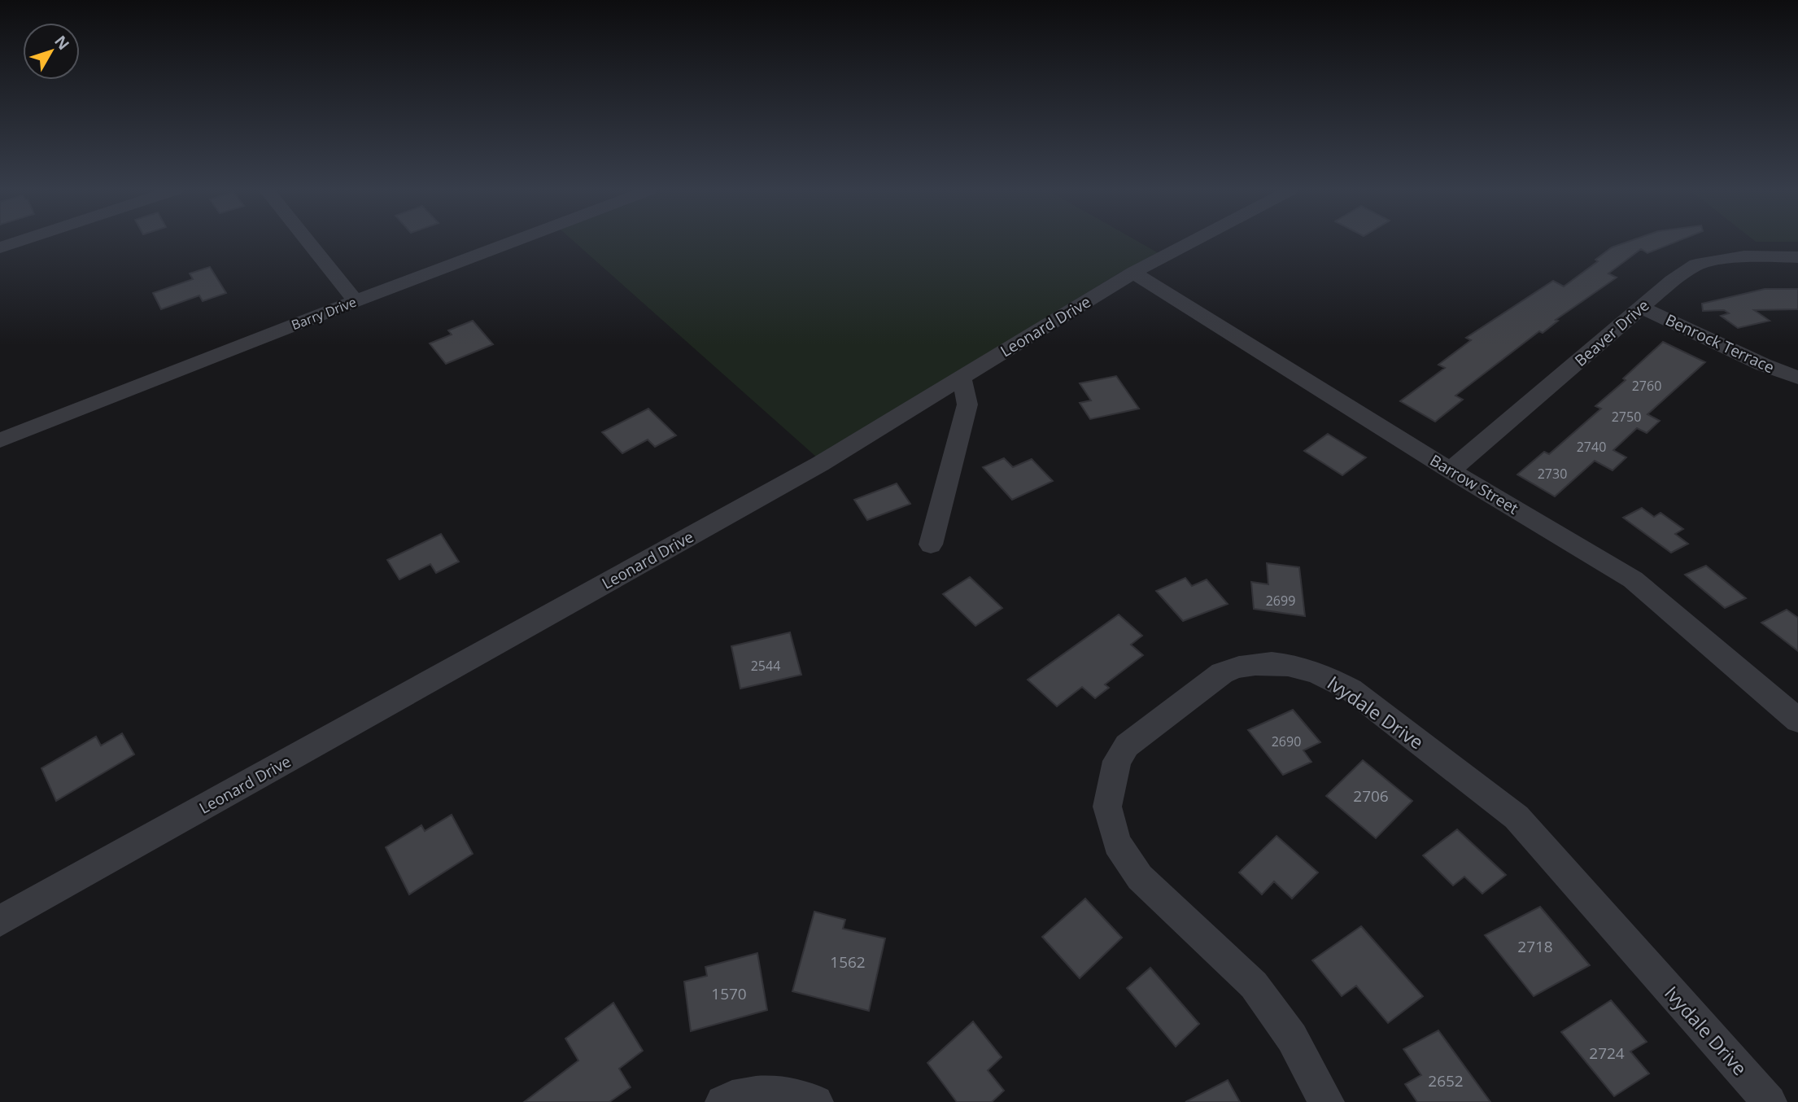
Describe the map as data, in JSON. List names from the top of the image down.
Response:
{
  "streets": {
    "street": [
      "Barry Drive",
      "Leonard Drive",
      "Beaver Drive",
      "Benrock Terrace",
      "Barrow Street",
      "Ivydale Drive"
    ]
  },
  "crossings": [
    ["Leonard Drive", "Barrow Street"],
    ["Beaver Drive", "Benrock Terrace"],
    ["Beaver Drive", "Barrow Street"]
  ],
  "house_numbers": [
    "2760",
    "2750",
    "2740",
    "2730",
    "2699",
    "2544",
    "2690",
    "2706",
    "2718",
    "1562",
    "1570",
    "2724",
    "2652"
  ],
  "north": "top right"
}
